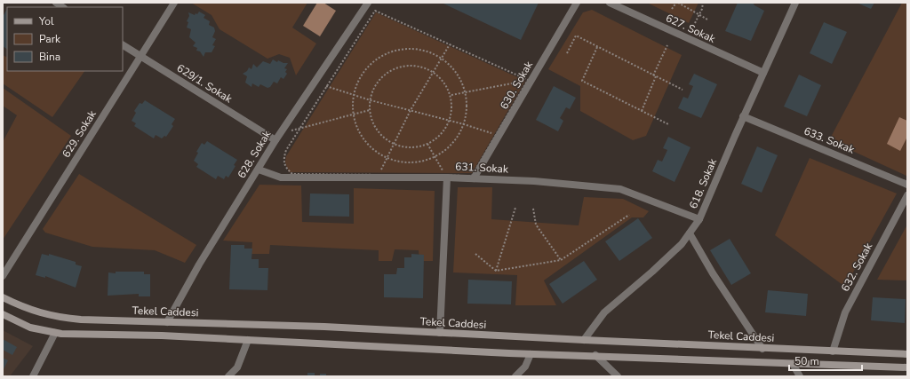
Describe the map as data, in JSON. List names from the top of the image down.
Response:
{
  "streets": {
    "main road": ["Tekel Caddesi"],
    "street": [
      "627. Sokak",
      "629/1. Sokak",
      "630. Sokak",
      "629. Sokak",
      "633. Sokak",
      "628. Sokak",
      "631. Sokak",
      "618. Sokak",
      "632. Sokak"
    ]
  },
  "crossings": [
    ["627. Sokak", "618. Sokak"],
    ["629/1. Sokak", "629. Sokak"],
    ["629/1. Sokak", "628. Sokak"],
    ["630. Sokak", "631. Sokak"],
    ["633. Sokak", "618. Sokak"],
    ["628. Sokak", "631. Sokak"],
    ["628. Sokak", "Tekel Caddesi"],
    ["631. Sokak", "618. Sokak"],
    ["618. Sokak", "Tekel Caddesi"],
    ["632. Sokak", "Tekel Caddesi"]
  ],
  "legend": ["Yol", "Park", "Bina"],
  "scale_bar": "50 m"
}
